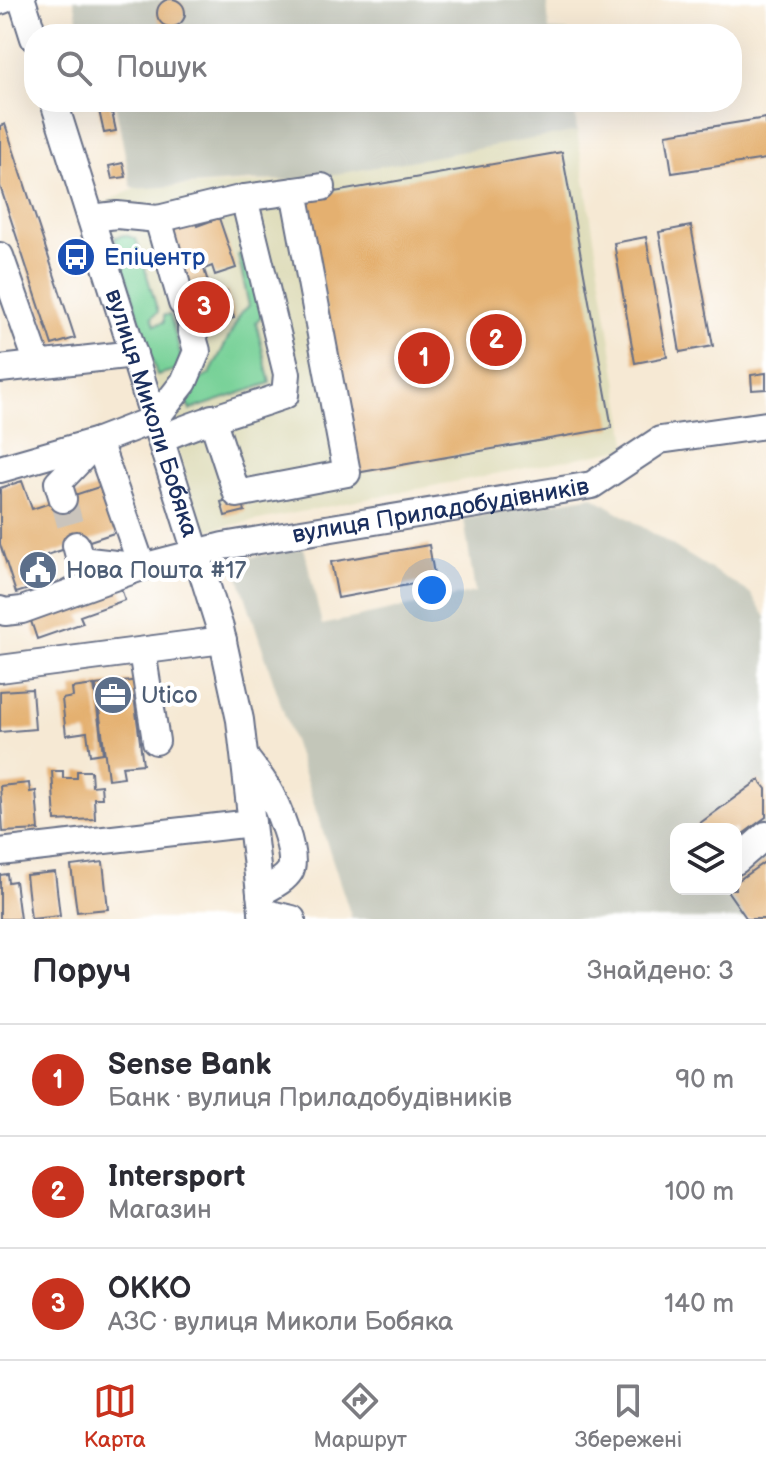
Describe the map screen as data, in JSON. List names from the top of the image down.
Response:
{
  "streets": {
    "street": ["вулиця Миколи Бобяка", "вулиця Приладобудівників"]
  },
  "crossings": [
    ["вулиця Миколи Бобяка", "вулиця Приладобудівників"]
  ],
  "places": {
    "bus stop": ["Епіцентр"],
    "public building": ["Нова Пошта #17"],
    "office": ["Utico"]
  },
  "page": {
    "search": "Пошук",
    "pins": ["3", "2", "1"],
    "heading": ["Поруч", "Знайдено: 3"],
    "list": [
      {
        "mark": "1",
        "name": "Sense Bank",
        "note": "Банк · вулиця Приладобудівників",
        "value": "90 m"
      },
      {
        "mark": "2",
        "name": "Intersport",
        "note": "Магазин",
        "value": "100 m"
      },
      {
        "mark": "3",
        "name": "ОККО",
        "note": "АЗС · вулиця Миколи Бобяка",
        "value": "140 m"
      }
    ],
    "nav": ["Карта", "Маршрут", "Збережені"]
  }
}
